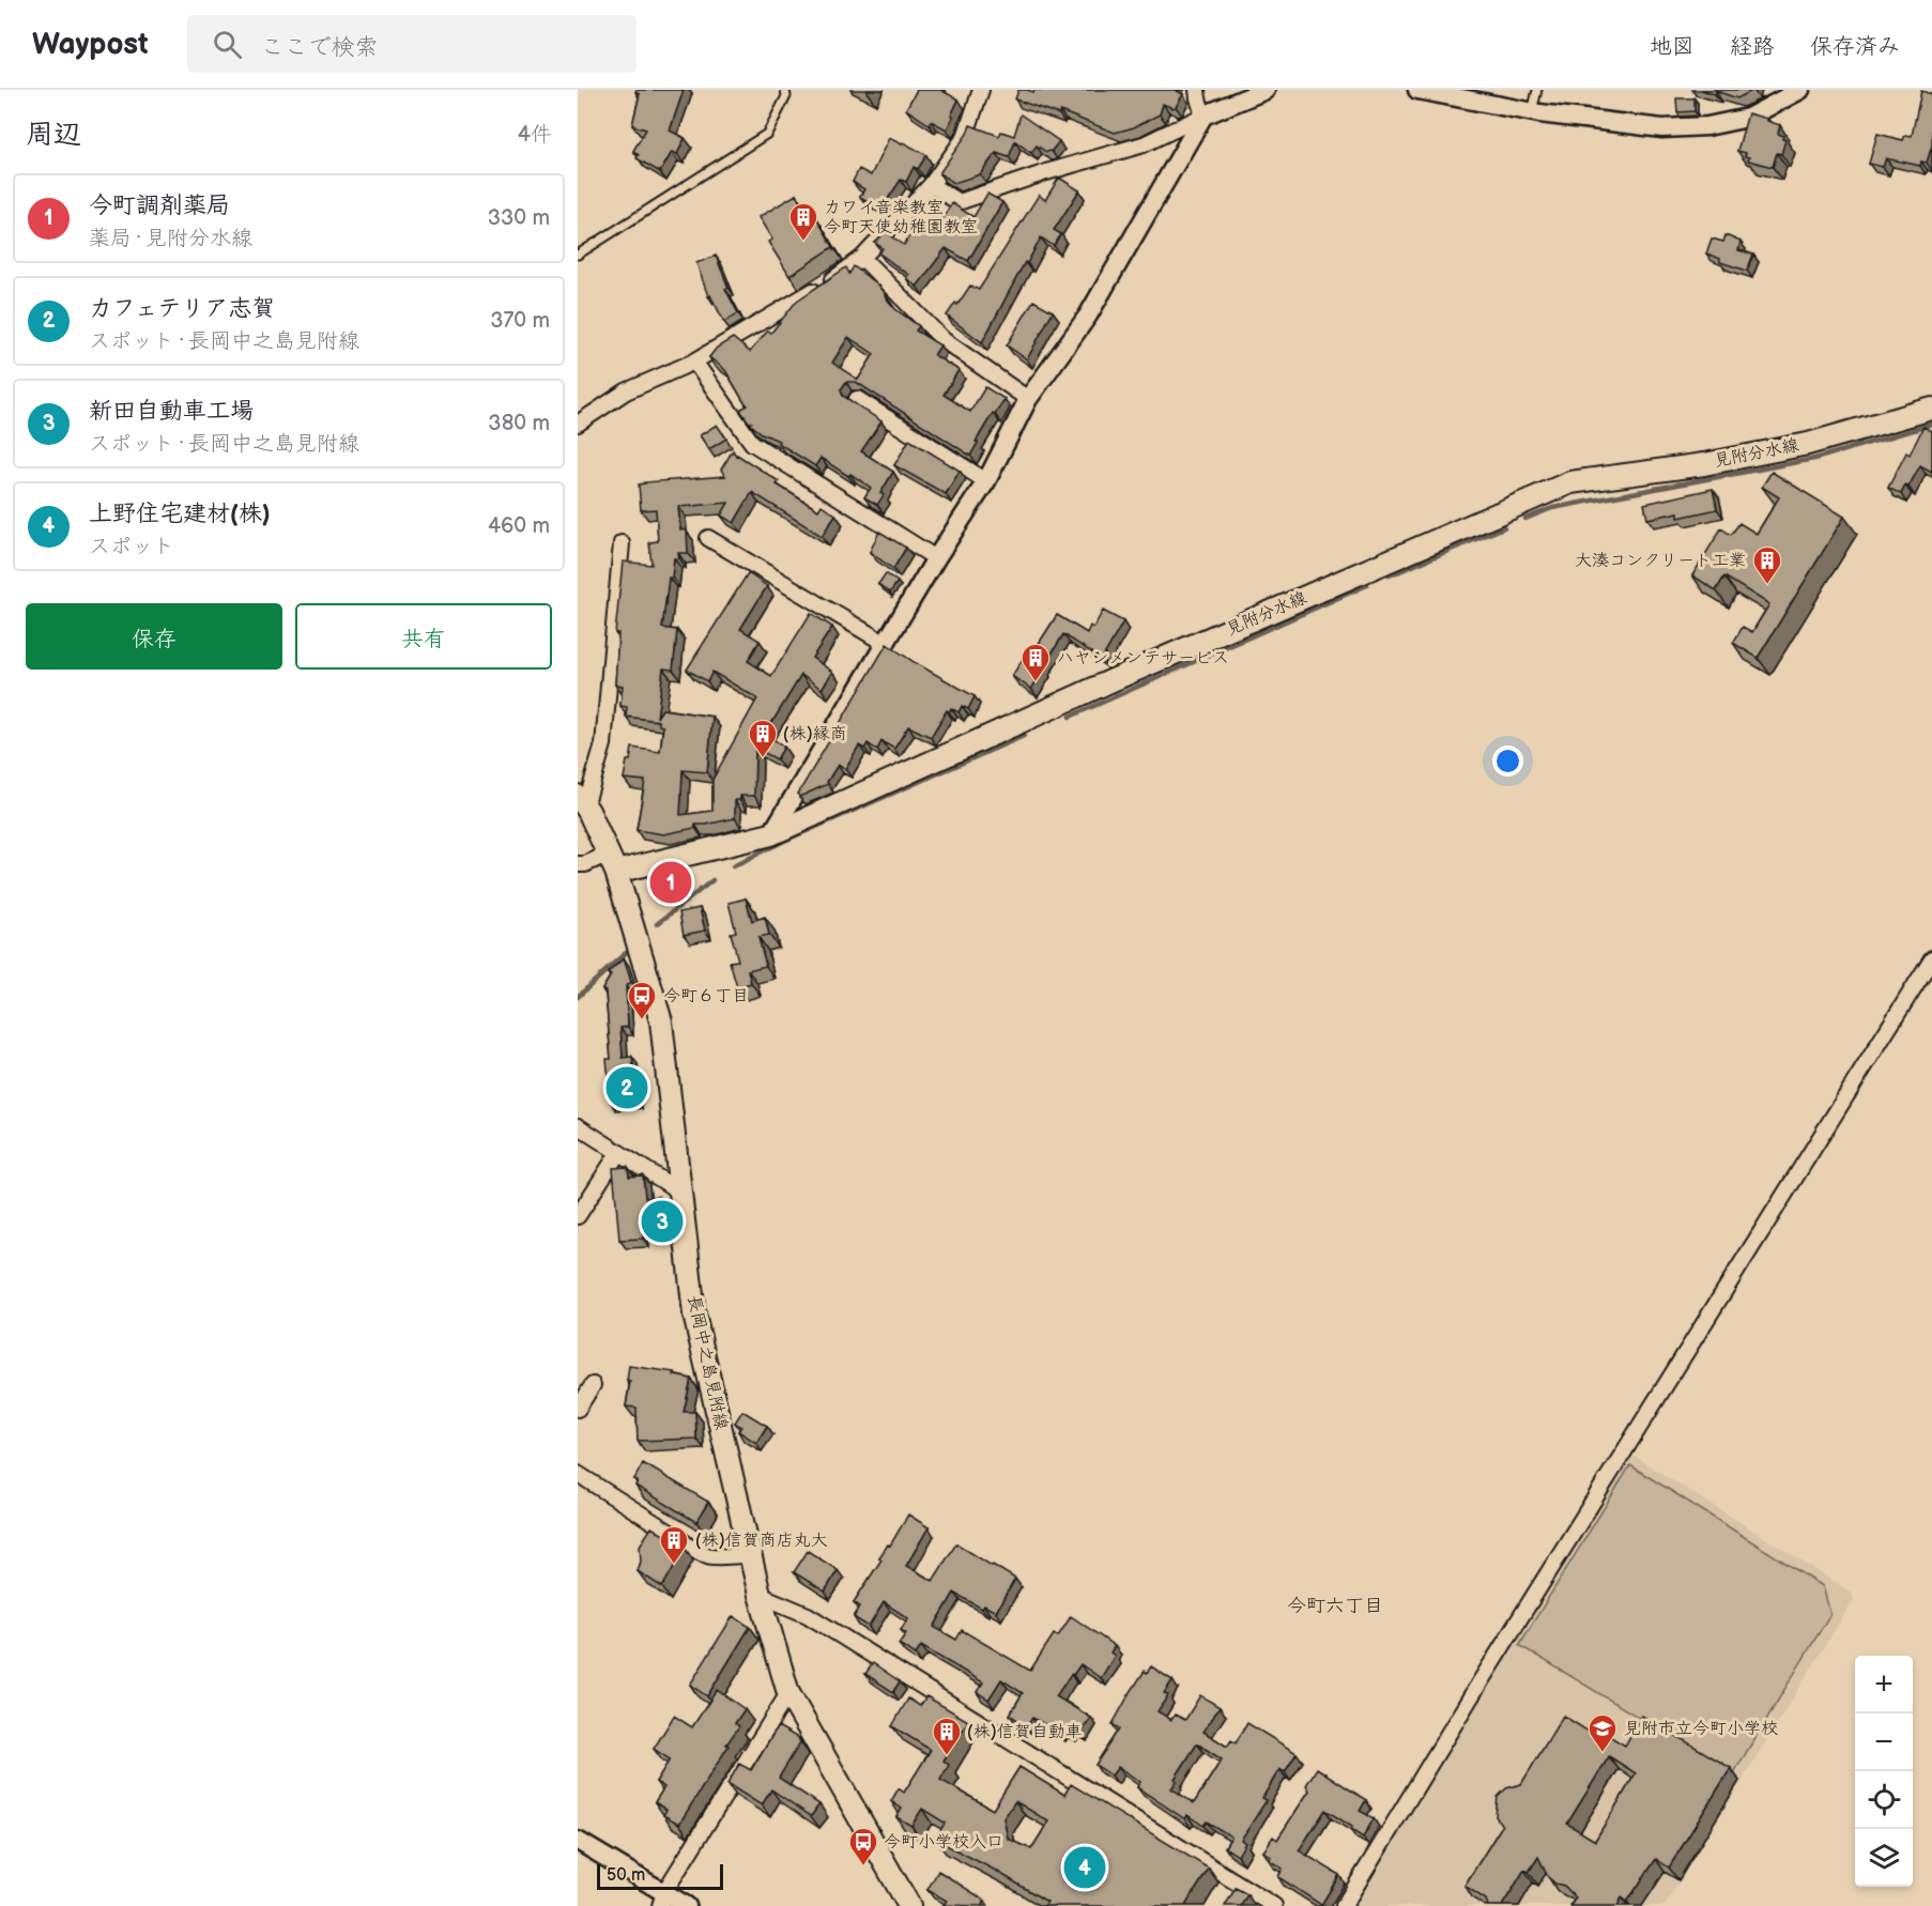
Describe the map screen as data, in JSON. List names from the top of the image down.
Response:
{
  "streets": {
    "main road": ["見附分水線", "長岡中之島見附線"]
  },
  "crossings": [
    ["見附分水線", "長岡中之島見附線"]
  ],
  "districts": ["今町六丁目"],
  "places": {
    "building": [
      "カワイ音楽教室 今町天使幼稚園教室",
      "大湊コンクリート工業",
      "ハヤシメンテサービス",
      "(株)縁商",
      "(株)信賀商店丸大",
      "(株)信賀自動車"
    ],
    "bus stop": ["今町６丁目", "今町小学校入口"],
    "school or university": ["見附市立今町小学校"]
  },
  "scale_bar": "50 m",
  "page": {
    "header": "Waypost",
    "search": "ここで検索",
    "nav": ["地図", "経路", "保存済み"],
    "heading": ["周辺", "4件"],
    "list": [
      {
        "mark": "1",
        "name": "今町調剤薬局",
        "note": "薬局 · 見附分水線",
        "value": "330 m"
      },
      {
        "mark": "2",
        "name": "カフェテリア志賀",
        "note": "スポット · 長岡中之島見附線",
        "value": "370 m"
      },
      {
        "mark": "3",
        "name": "新田自動車工場",
        "note": "スポット · 長岡中之島見附線",
        "value": "380 m"
      },
      {
        "mark": "4",
        "name": "上野住宅建材(株)",
        "note": "スポット",
        "value": "460 m"
      }
    ],
    "buttons": ["保存", "共有"],
    "pins": [
      "1",
      "2",
      "3",
      "4"
    ],
    "map_buttons": ["+", "−"],
    "scale": "50 m"
  }
}
